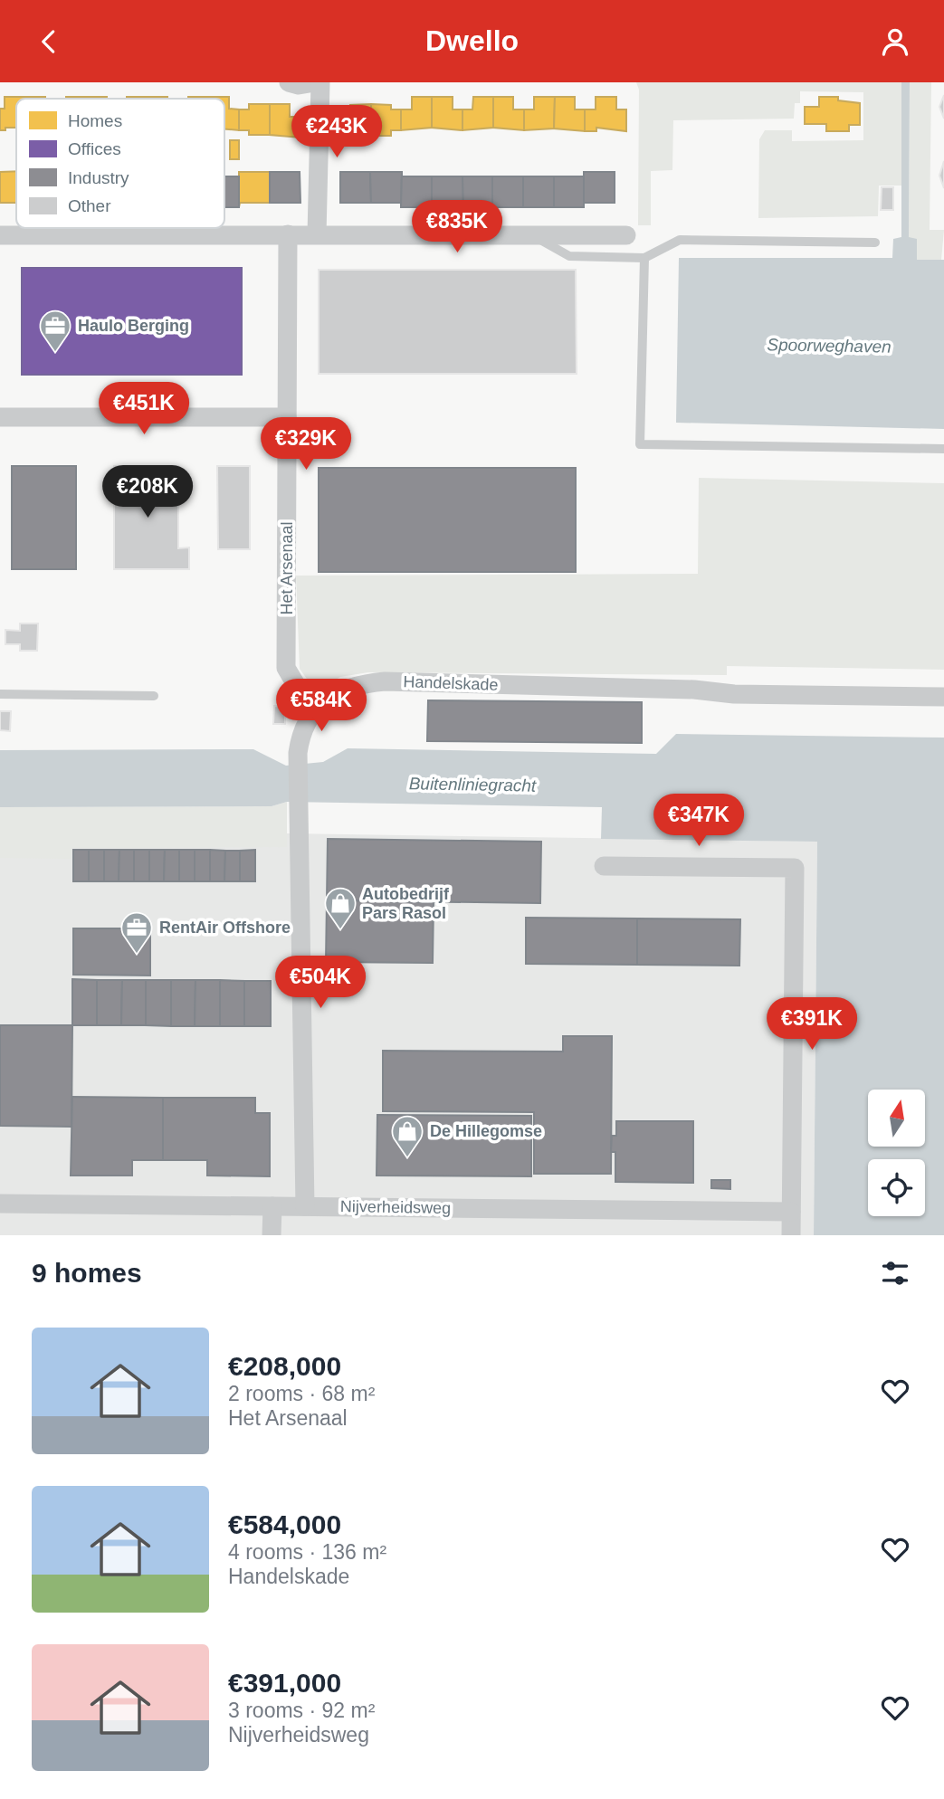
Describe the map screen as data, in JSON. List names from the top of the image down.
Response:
{
  "streets": {
    "street": ["Het Arsenaal", "Handelskade", "Nijverheidsweg"]
  },
  "crossings": [
    ["Het Arsenaal", "Handelskade"],
    ["Handelskade", "Nijverheidsweg"]
  ],
  "water": ["Spoorweghaven", "Buitenliniegracht"],
  "places": {
    "office": ["Haulo Berging", "RentAir Offshore"],
    "shop": ["Autobedrijf Pars Rasol", "De Hillegomse"]
  },
  "legend": [
    "Homes",
    "Offices",
    "Industry",
    "Other"
  ],
  "north": "top",
  "page": {
    "header": "Dwello",
    "price": [
      "€243K",
      "€835K",
      "€451K",
      "€329K",
      "€208K",
      "€584K",
      "€347K",
      "€504K",
      "€391K"
    ],
    "heading": "9 homes",
    "list": [
      {
        "name": "€208,000",
        "note": "2 rooms · 68 m² · Het Arsenaal"
      },
      {
        "name": "€584,000",
        "note": "4 rooms · 136 m² · Handelskade"
      },
      {
        "name": "€391,000",
        "note": "3 rooms · 92 m² · Nijverheidsweg"
      }
    ]
  }
}
